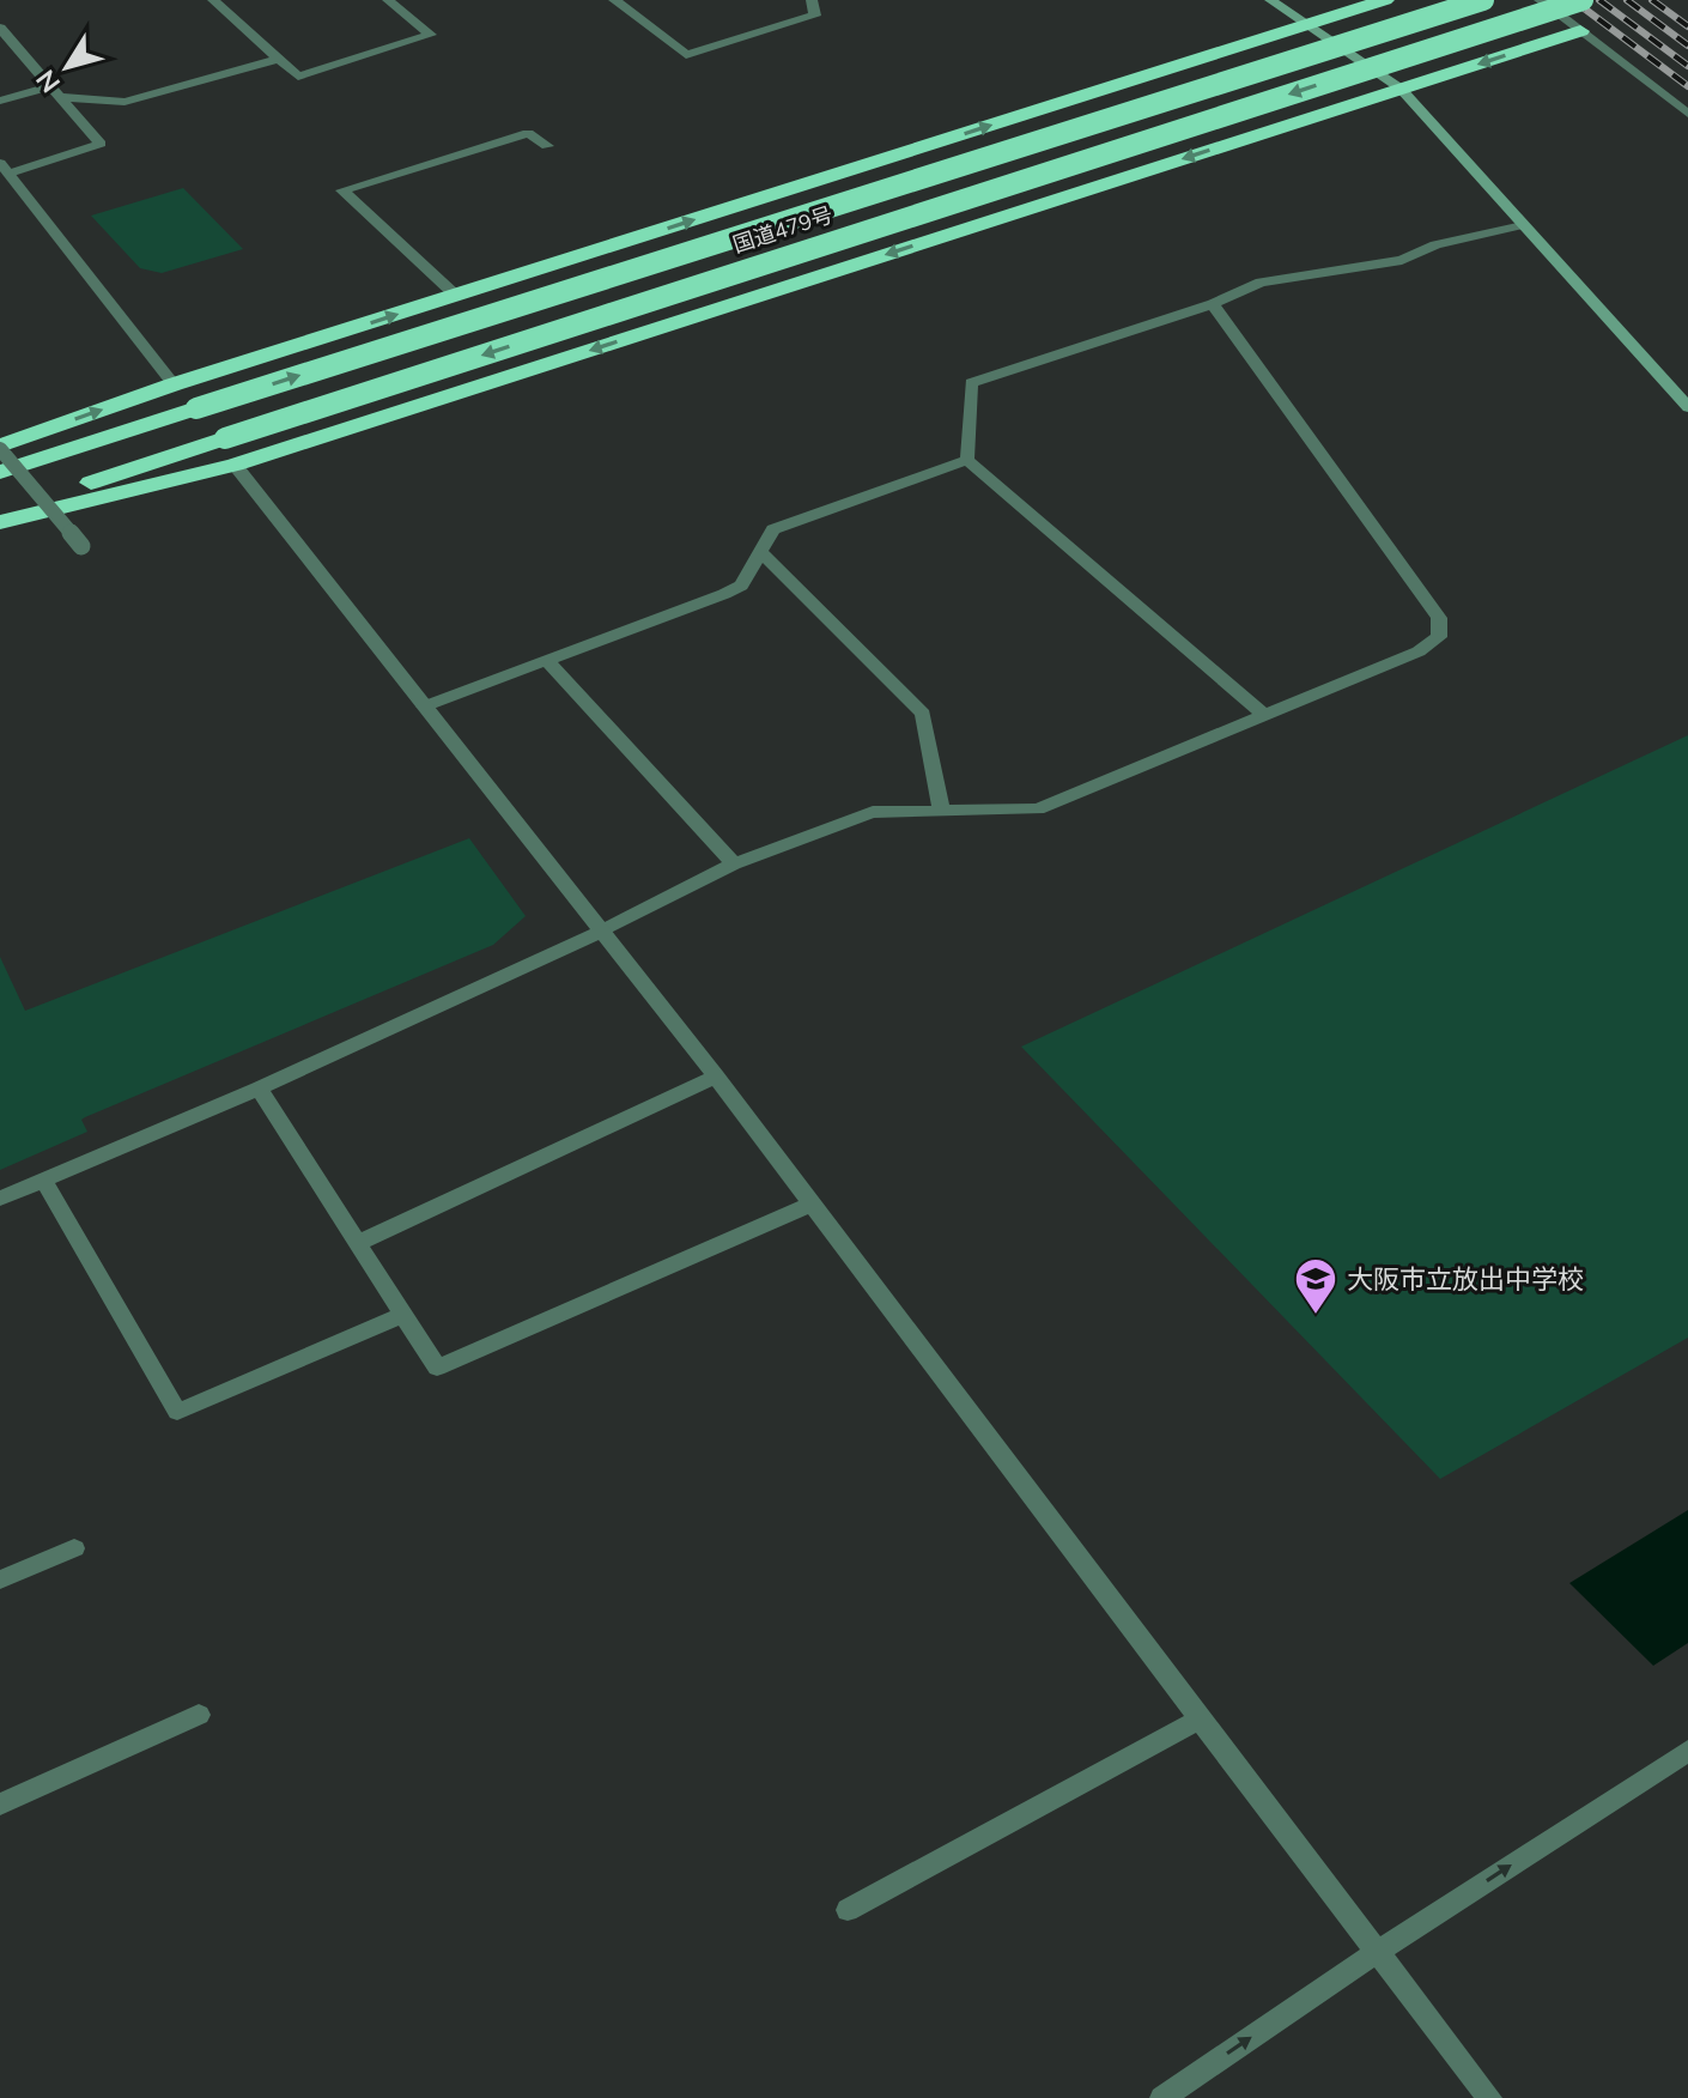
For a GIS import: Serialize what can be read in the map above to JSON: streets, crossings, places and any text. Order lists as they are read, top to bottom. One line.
{"streets":{"highway":["国道479号"]},"places":{"school or university":["大阪市立放出中学校"]},"north":"bottom left"}
